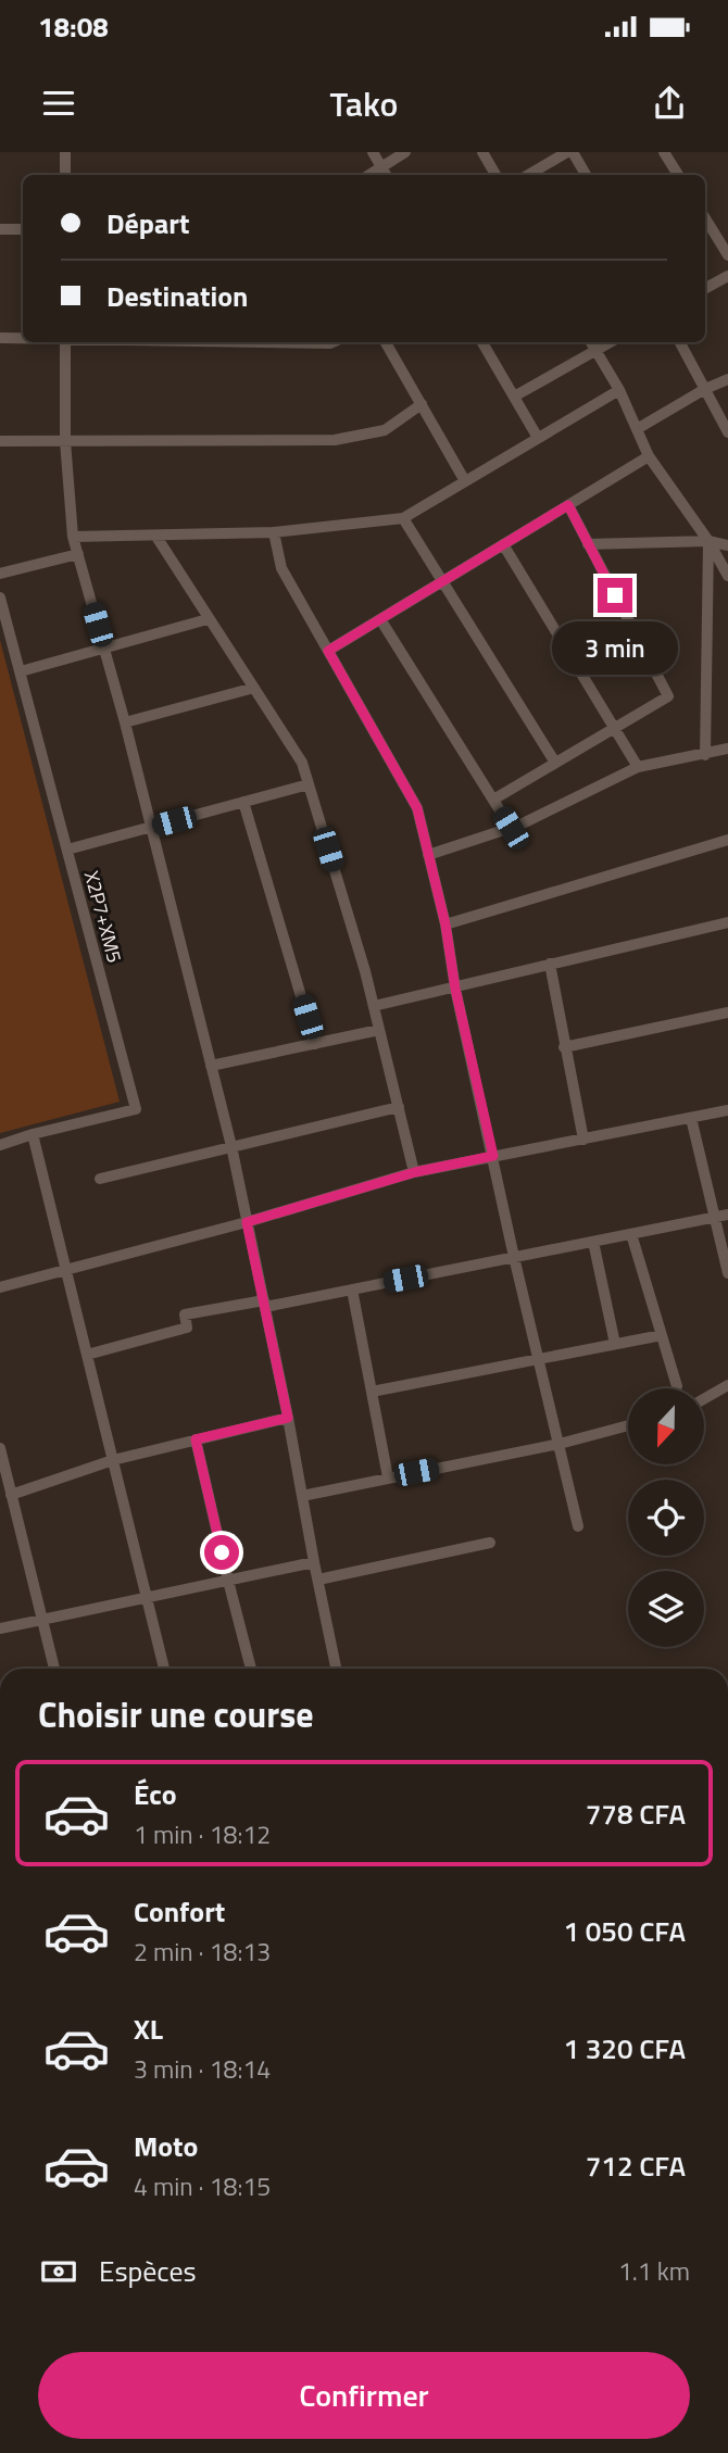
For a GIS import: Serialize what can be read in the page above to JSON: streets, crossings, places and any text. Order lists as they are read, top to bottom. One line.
{"streets":{"street":["X2P7+XM5"]},"north":"bottom","page":{"status":"18:08","header":"Tako","banner":["Départ","Destination"],"bubble":"3 min","heading":"Choisir une course","list":[{"name":"Éco","note":"1 min · 18:12","value":"778 CFA"},{"name":"Confort","note":"2 min · 18:13","value":"1 050 CFA"},{"name":"XL","note":"3 min · 18:14","value":"1 320 CFA"},{"name":"Moto","note":"4 min · 18:15","value":"712 CFA"}],"pay":["Espèces","1.1 km"],"buttons":"Confirmer"}}
